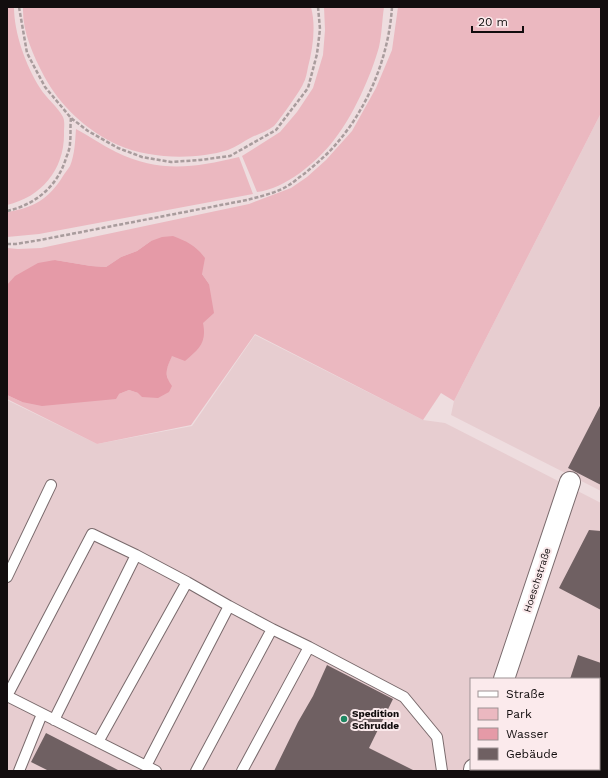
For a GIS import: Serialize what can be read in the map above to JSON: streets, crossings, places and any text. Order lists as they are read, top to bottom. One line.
{"streets":{"street":["Hoeschstraße"]},"places":["Spedition Schrudde"],"legend":["Straße","Park","Wasser","Gebäude"],"scale_bar":"20 m"}
